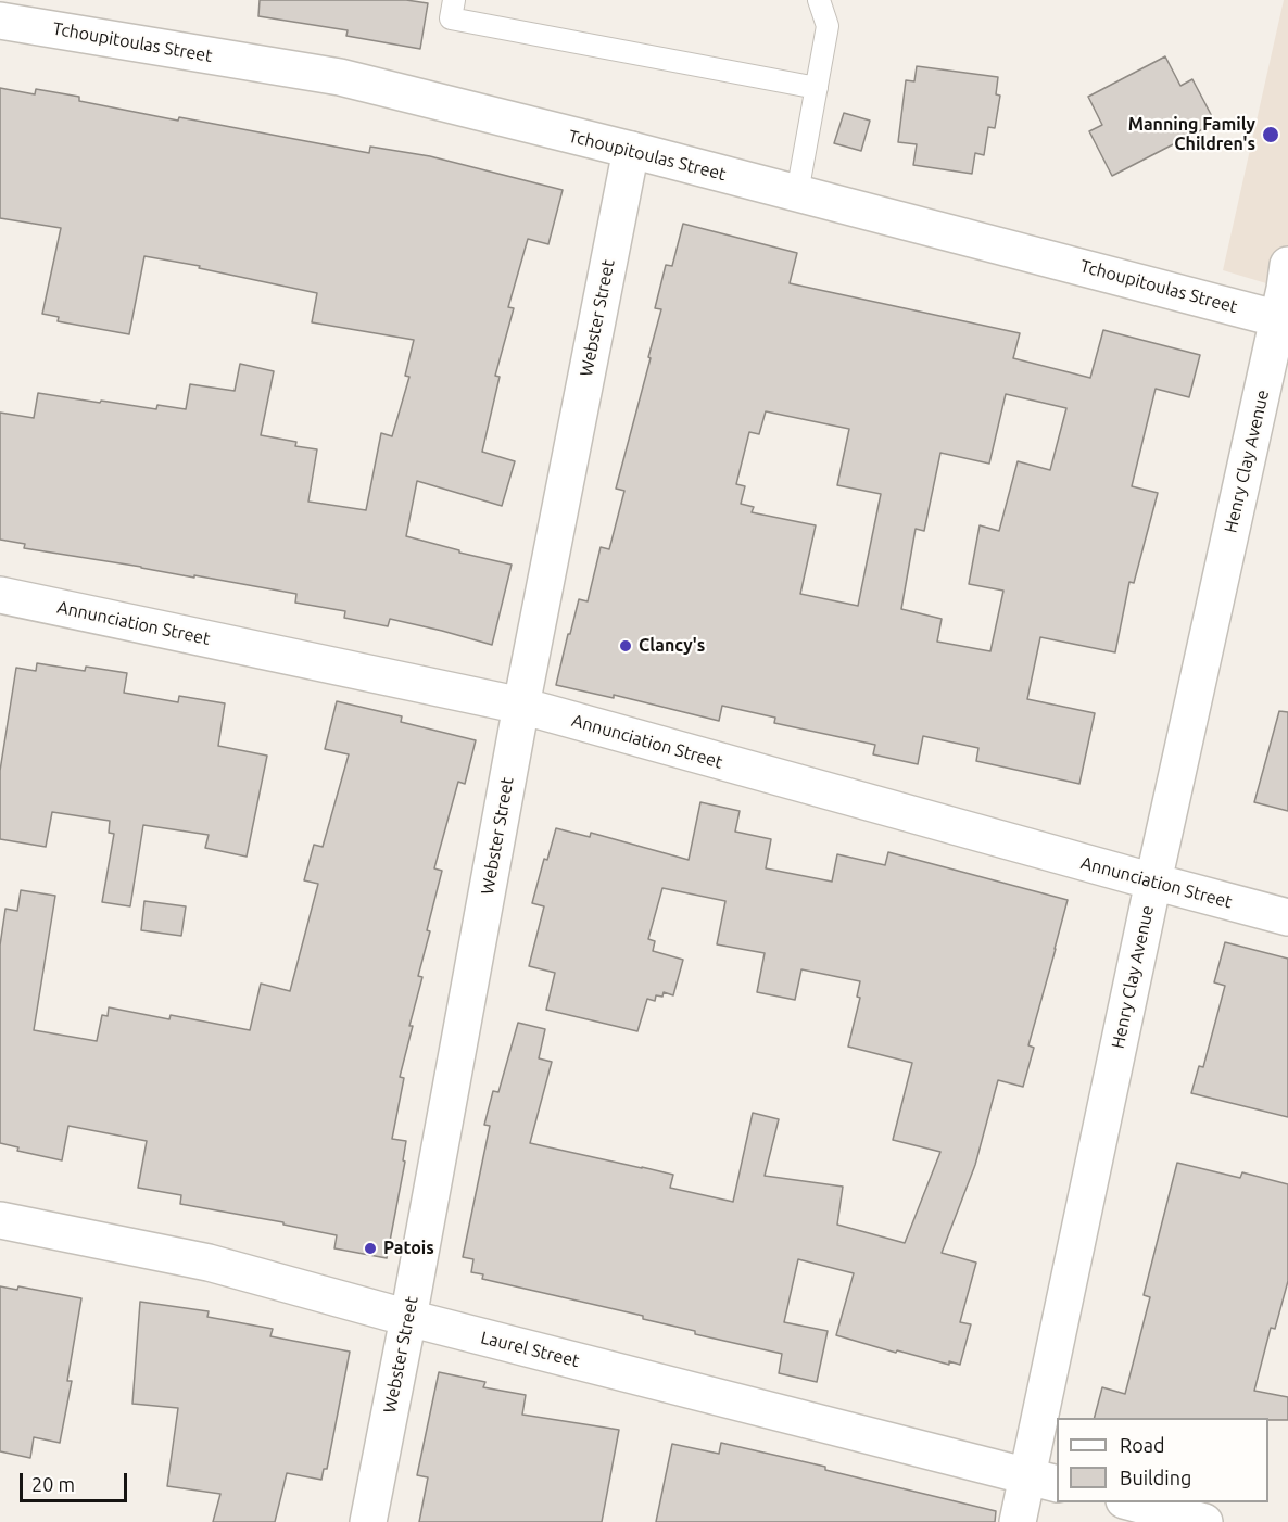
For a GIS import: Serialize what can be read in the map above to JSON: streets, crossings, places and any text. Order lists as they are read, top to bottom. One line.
{"streets":{"street":["Tchoupitoulas Street","Webster Street","Henry Clay Avenue","Annunciation Street","Laurel Street"]},"crossings":[["Tchoupitoulas Street","Webster Street"],["Tchoupitoulas Street","Henry Clay Avenue"],["Webster Street","Annunciation Street"],["Webster Street","Laurel Street"],["Henry Clay Avenue","Annunciation Street"],["Henry Clay Avenue","Laurel Street"]],"places":["Manning Family Children's","Clancy's","Patois"],"legend":["Road","Building"],"scale_bar":"20 m"}
